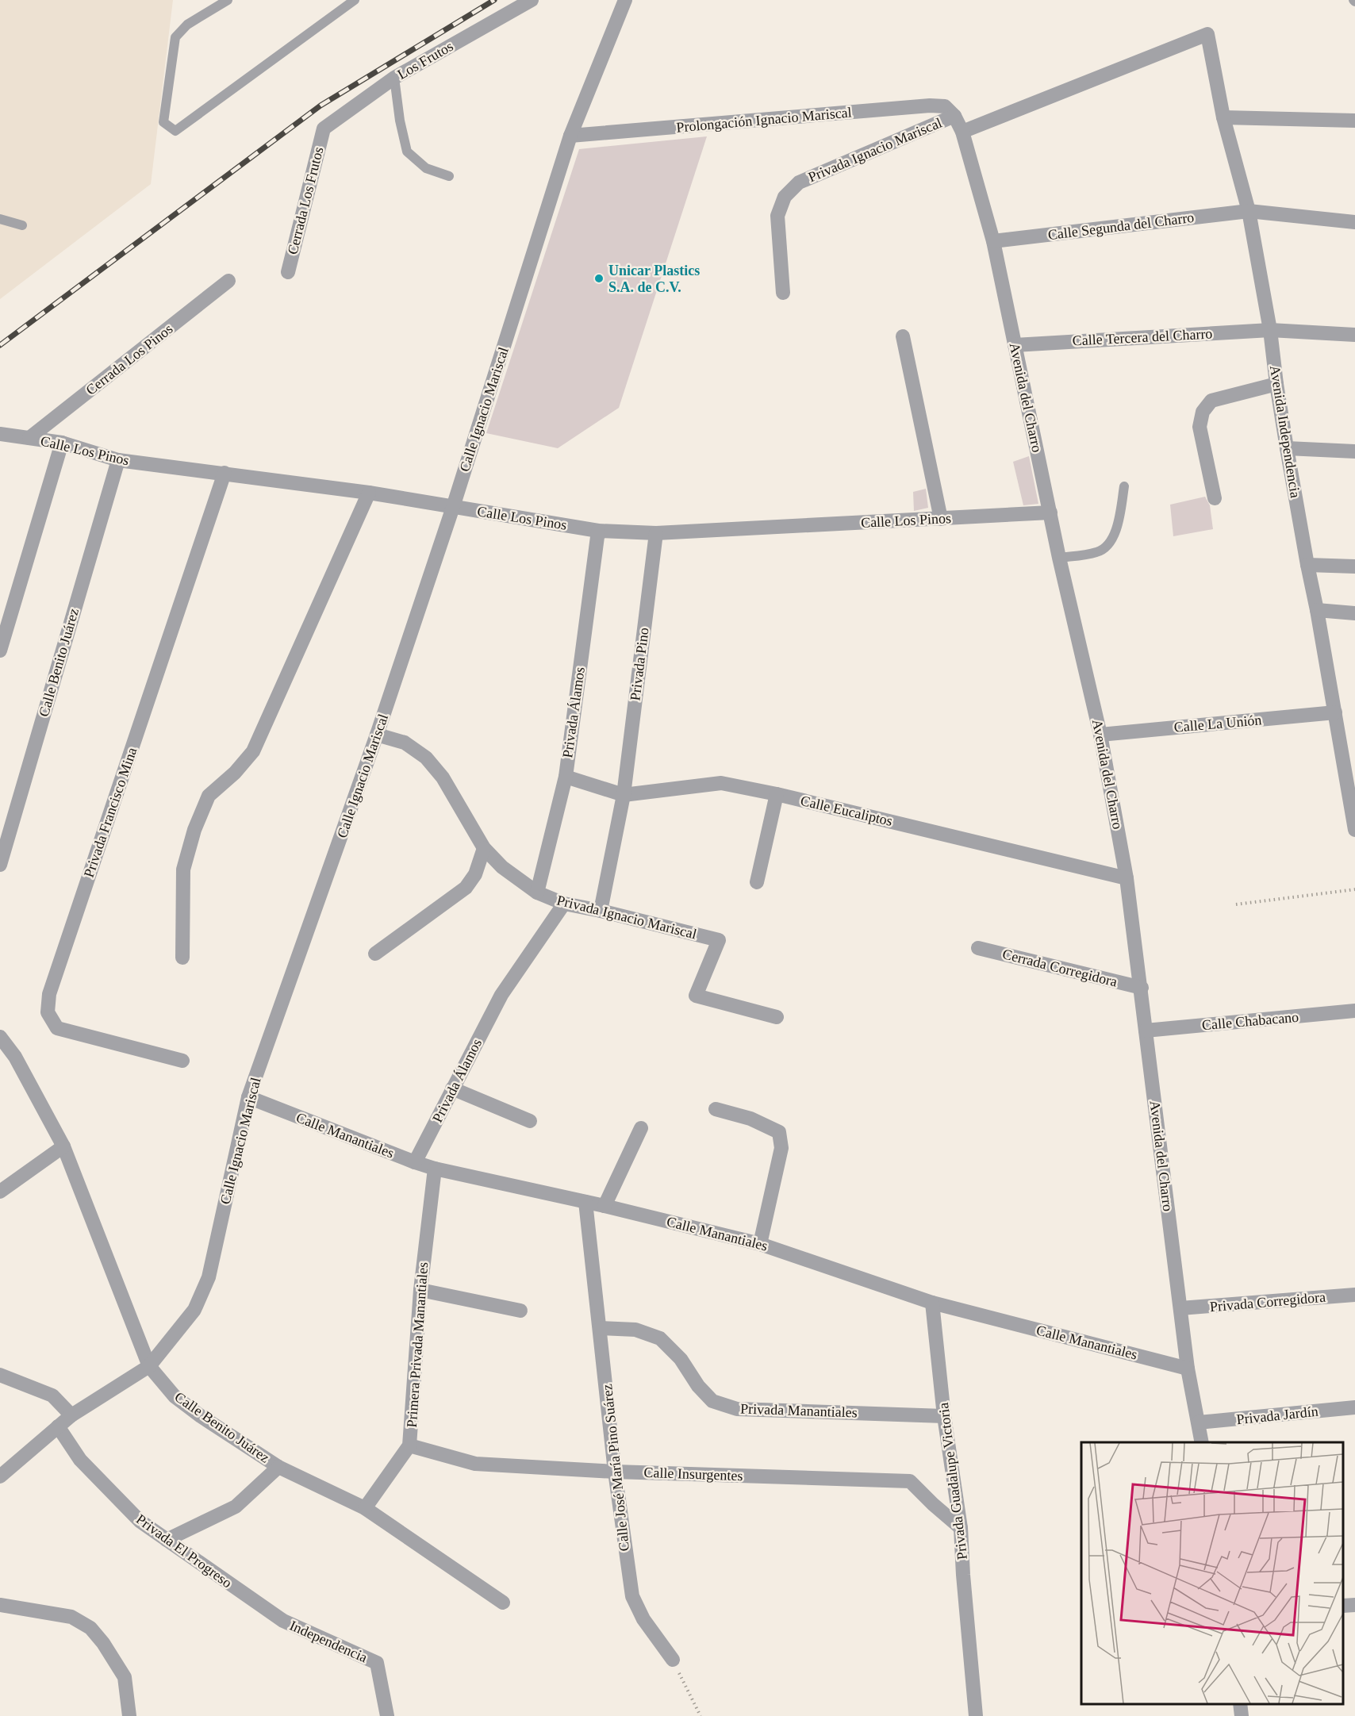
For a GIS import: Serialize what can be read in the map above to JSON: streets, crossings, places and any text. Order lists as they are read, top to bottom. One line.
{"streets":{"street":["Los Frutos","Prolongación Ignacio Mariscal","Privada Ignacio Mariscal","Cerrada Los Frutos","Calle Segunda del Charro","Calle Tercera del Charro","Cerrada Los Pinos","Avenida del Charro","Calle Ignacio Mariscal","Avenida Independencia","Calle Los Pinos","Calle Benito Juárez","Privada Pino","Privada Álamos","Calle La Unión","Calle Eucaliptos","Privada Francisco Mina","Cerrada Corregidora","Calle Chabacano","Calle Manantiales","Privada Corregidora","Primera Privada Manantiales","Privada Manantiales","Privada Jardín","Calle José María Pino Suárez","Calle Insurgentes","Privada Guadalupe Victoria","Privada El Progreso","Independencia"]},"crossings":[["Los Frutos","Cerrada Los Frutos"],["Prolongación Ignacio Mariscal","Privada Ignacio Mariscal"],["Prolongación Ignacio Mariscal","Avenida del Charro"],["Prolongación Ignacio Mariscal","Calle Ignacio Mariscal"],["Privada Ignacio Mariscal","Avenida del Charro"],["Privada Ignacio Mariscal","Calle Ignacio Mariscal"],["Privada Ignacio Mariscal","Privada Pino"],["Privada Ignacio Mariscal","Privada Álamos"],["Calle Segunda del Charro","Avenida del Charro"],["Calle Segunda del Charro","Avenida Independencia"],["Calle Tercera del Charro","Avenida del Charro"],["Calle Tercera del Charro","Avenida Independencia"],["Cerrada Los Pinos","Calle Los Pinos"],["Avenida del Charro","Avenida Independencia"],["Avenida del Charro","Calle Los Pinos"],["Avenida del Charro","Calle La Unión"],["Avenida del Charro","Calle Eucaliptos"],["Avenida del Charro","Cerrada Corregidora"],["Avenida del Charro","Calle Chabacano"],["Avenida del Charro","Calle Manantiales"],["Avenida del Charro","Privada Corregidora"],["Avenida del Charro","Privada Jardín"],["Calle Ignacio Mariscal","Calle Los Pinos"],["Calle Ignacio Mariscal","Calle Benito Juárez"],["Calle Ignacio Mariscal","Calle Manantiales"],["Calle Ignacio Mariscal","Privada El Progreso"],["Avenida Independencia","Calle La Unión"],["Calle Los Pinos","Calle Benito Juárez"],["Calle Los Pinos","Privada Pino"],["Calle Los Pinos","Privada Álamos"],["Calle Los Pinos","Privada Francisco Mina"],["Calle Benito Juárez","Primera Privada Manantiales"],["Privada Pino","Calle Eucaliptos"],["Privada Álamos","Calle Eucaliptos"],["Privada Álamos","Calle Manantiales"],["Calle Manantiales","Primera Privada Manantiales"],["Calle Manantiales","Calle José María Pino Suárez"],["Calle Manantiales","Privada Guadalupe Victoria"],["Primera Privada Manantiales","Calle Insurgentes"],["Privada Manantiales","Calle José María Pino Suárez"],["Privada Manantiales","Privada Guadalupe Victoria"],["Calle José María Pino Suárez","Calle Insurgentes"],["Calle Insurgentes","Privada Guadalupe Victoria"],["Privada El Progreso","Independencia"]],"places":["Unicar Plastics S.A. de C.V."]}
